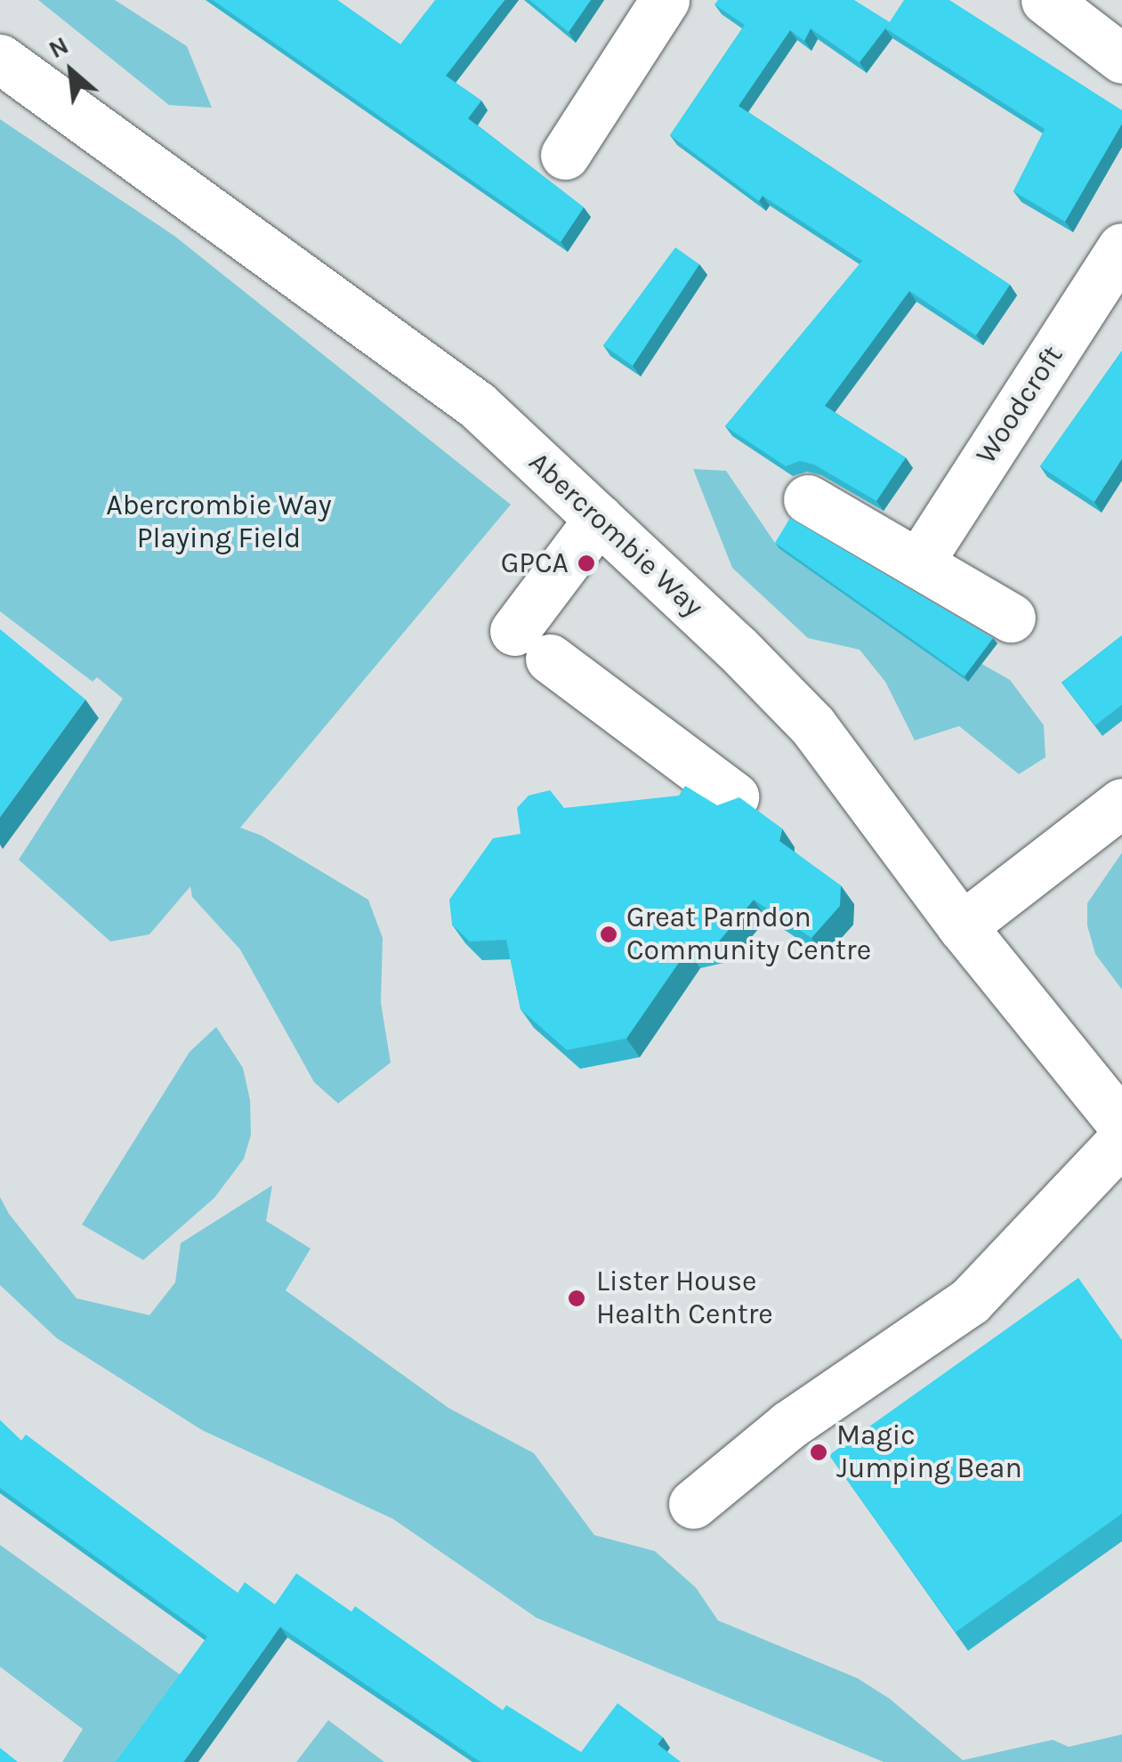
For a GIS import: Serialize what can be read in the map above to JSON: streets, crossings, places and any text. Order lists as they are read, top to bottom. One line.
{"streets":{"street":["Woodcroft","Abercrombie Way"]},"parks":["Abercrombie Way Playing Field"],"places":["GPCA","Great Parndon Community Centre","Lister House Health Centre","Magic Jumping Bean"],"north":"top left"}
